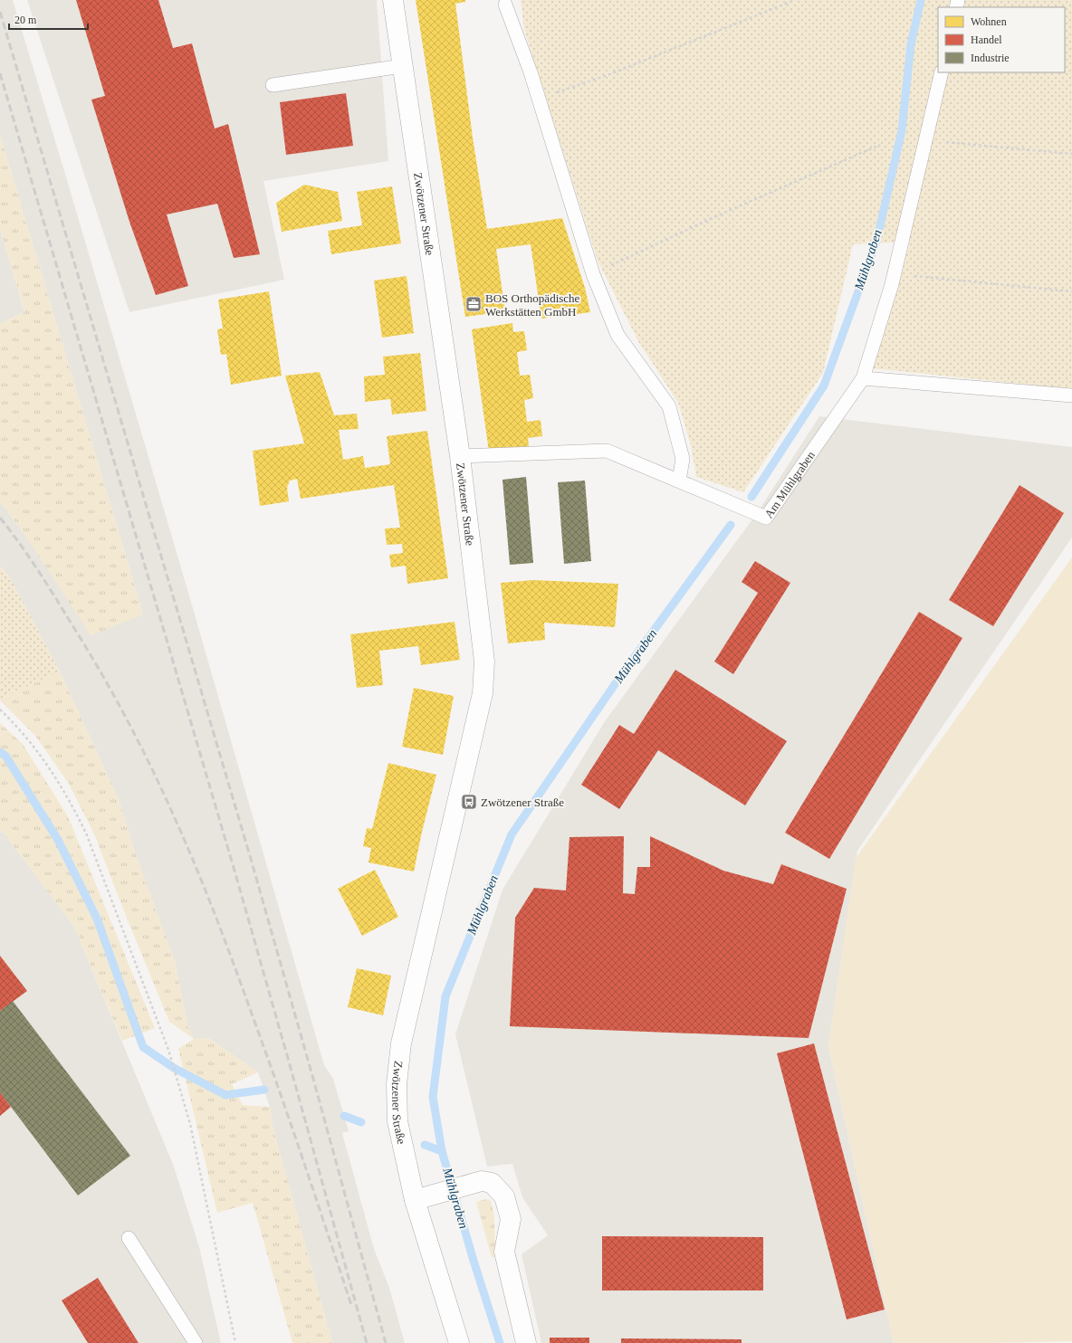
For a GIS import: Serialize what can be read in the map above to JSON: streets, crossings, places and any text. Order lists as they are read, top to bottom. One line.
{"streets":{"street":["Zwötzener Straße"],"lane":["Am Mühlgraben"]},"crossings":[["Zwötzener Straße","Am Mühlgraben"]],"water":["Mühlgraben"],"places":{"office":["BOS Orthopädische Werkstätten GmbH"],"bus stop":["Zwötzener Straße"]},"legend":["Wohnen","Handel","Industrie"],"scale_bar":"20 m"}
